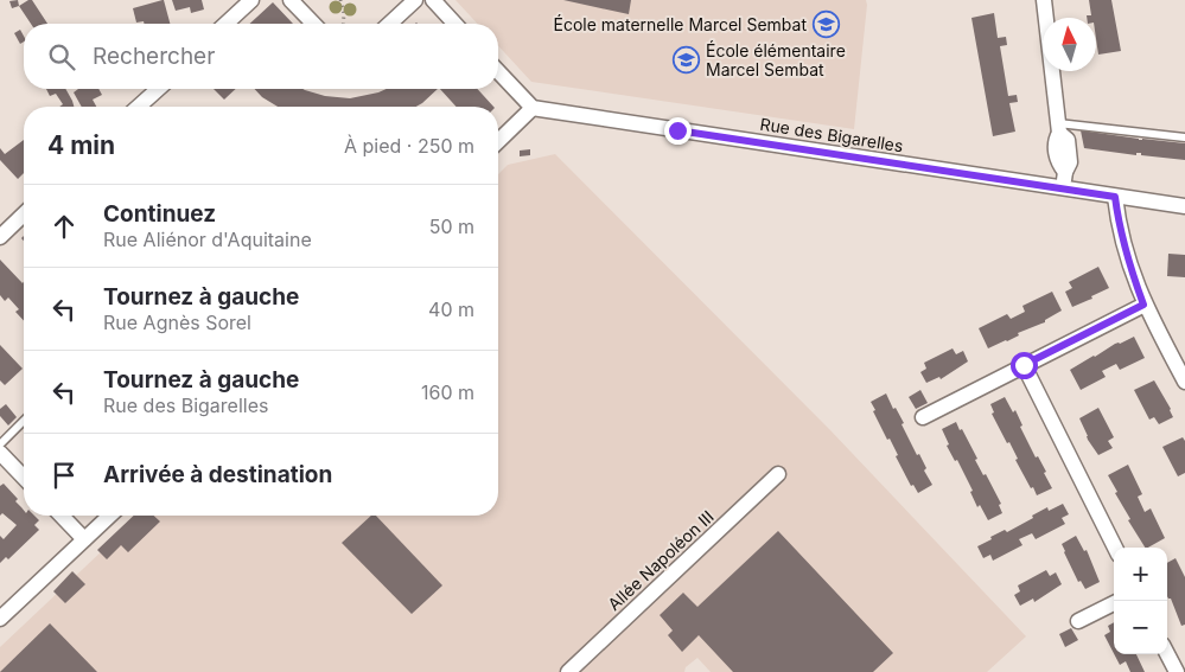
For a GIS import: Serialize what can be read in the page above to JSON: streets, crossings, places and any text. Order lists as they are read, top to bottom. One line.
{"streets":{"street":["Rue des Bigarelles","Allée Napoléon III"]},"places":{"school or university":["École maternelle Marcel Sembat","École élémentaire Marcel Sembat"]},"north":"top","page":{"search":"Rechercher","heading":["4 min","À pied · 250 m"],"list":[["Continuez","Rue Aliénor d'Aquitaine","50 m"],["Tournez à gauche","Rue Agnès Sorel","40 m"],["Tournez à gauche","Rue des Bigarelles","160 m"],"Arrivée à destination"],"map_buttons":["+","−"]}}
